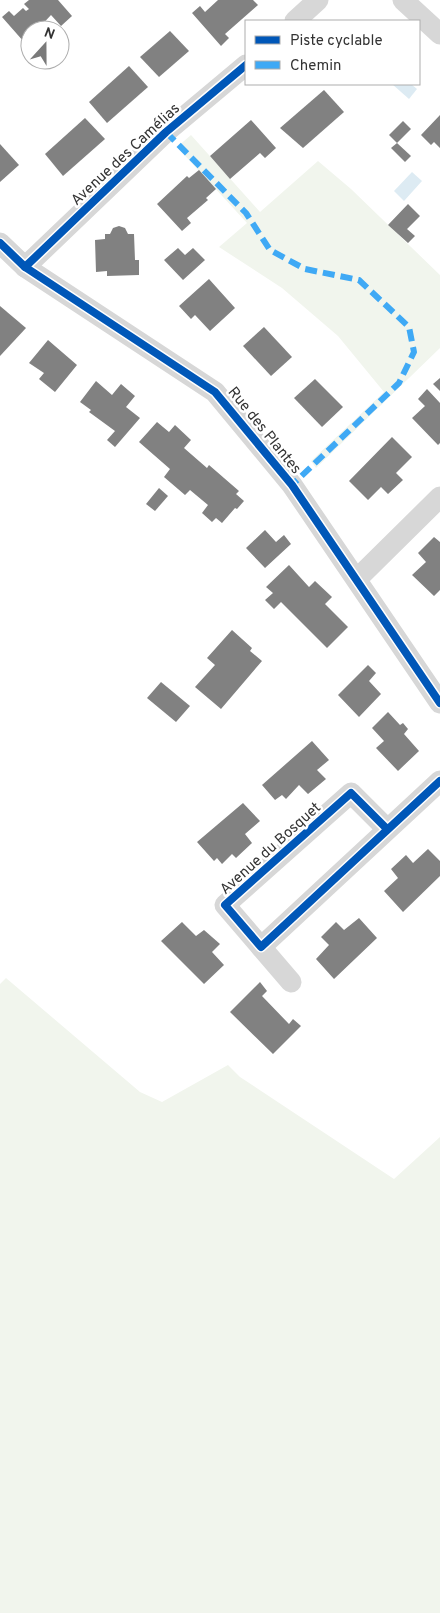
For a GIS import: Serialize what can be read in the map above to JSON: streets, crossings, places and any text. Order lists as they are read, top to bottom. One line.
{"streets":{"street":["Avenue des Camélias","Rue des Plantes","Avenue du Bosquet"]},"crossings":[["Avenue des Camélias","Rue des Plantes"]],"legend":["Piste cyclable","Chemin"],"north":"top"}
